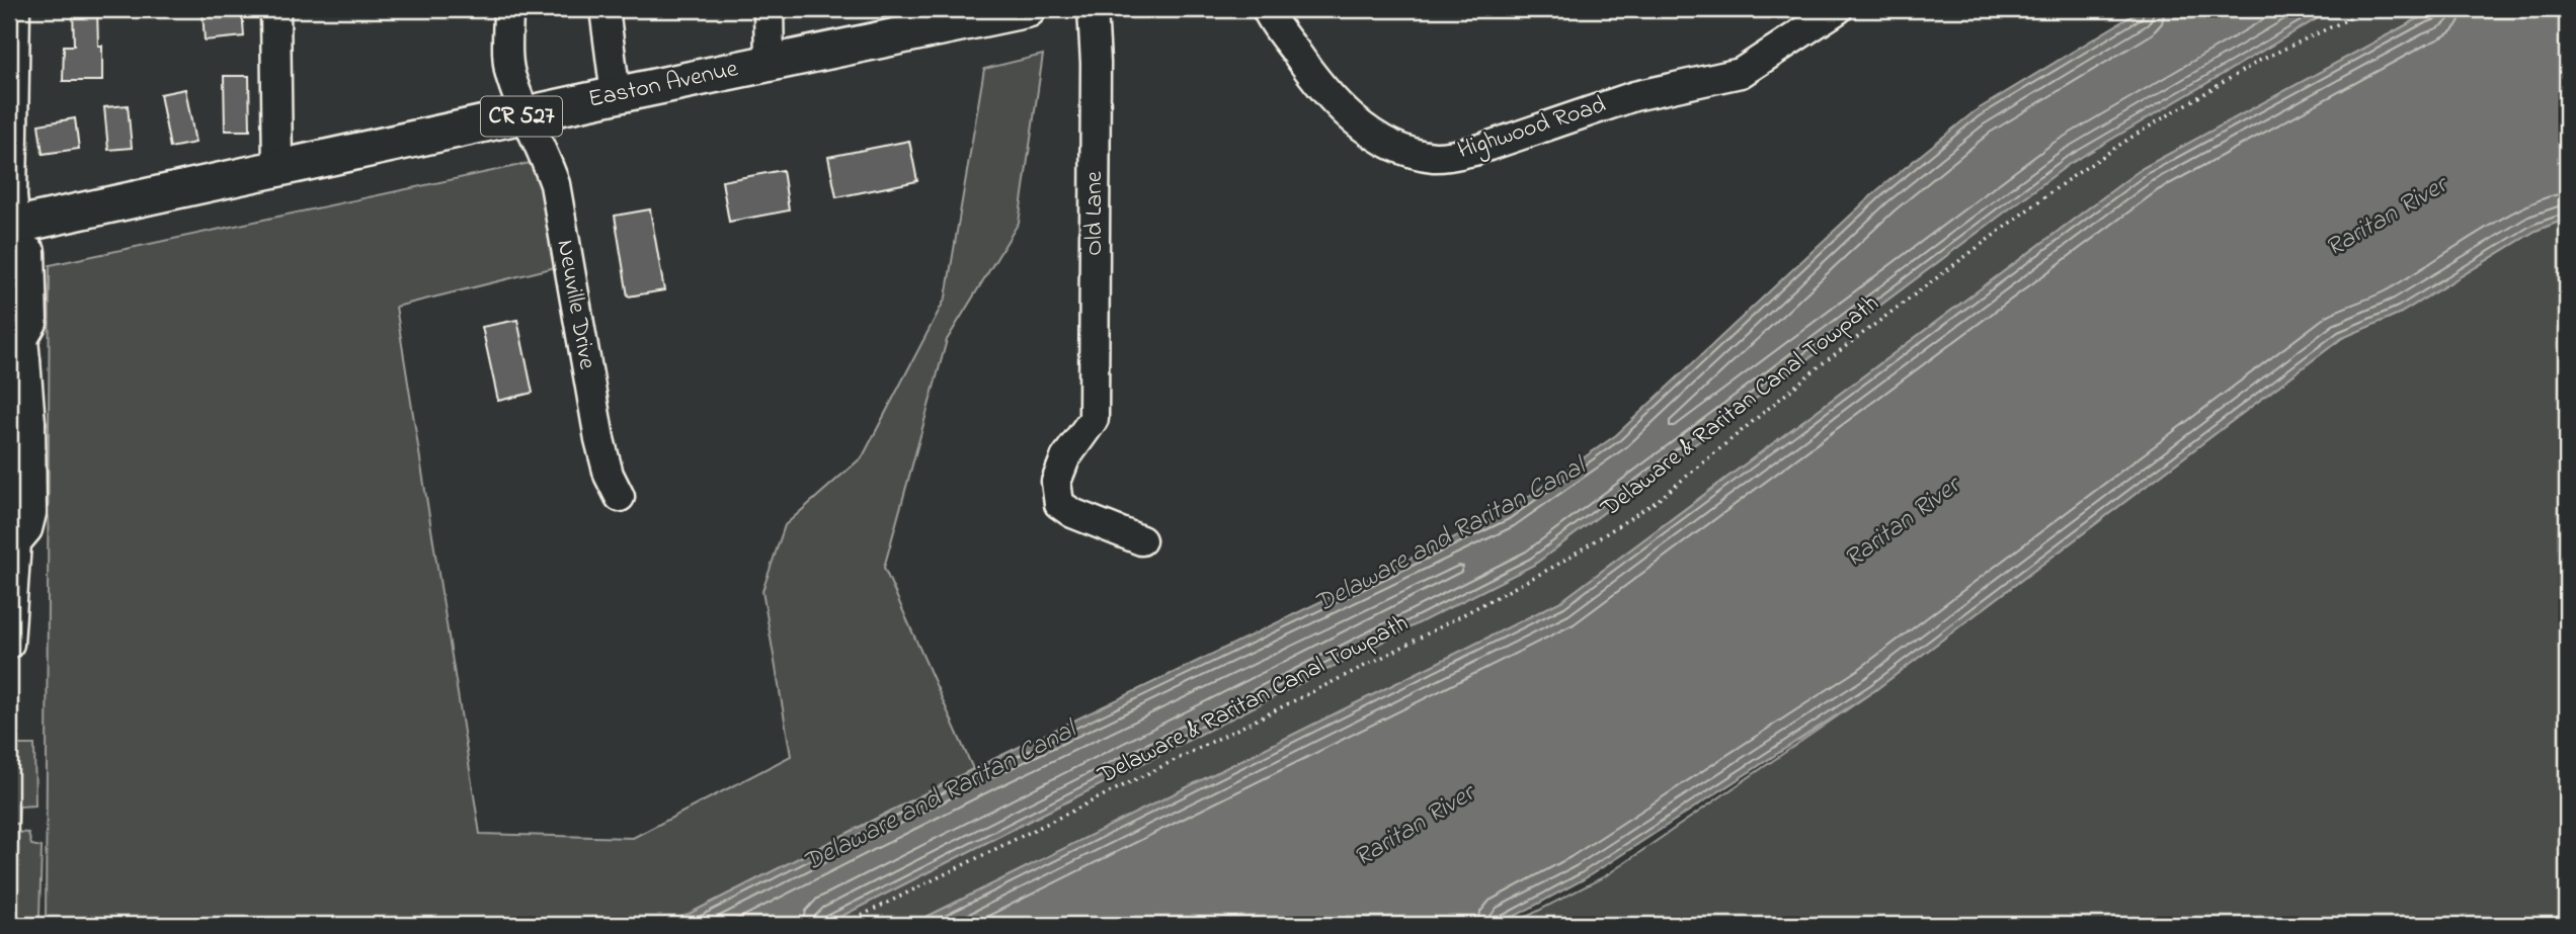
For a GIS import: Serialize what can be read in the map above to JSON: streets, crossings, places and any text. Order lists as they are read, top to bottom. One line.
{"streets":{"main road":["Easton Avenue","CR 527"],"street":["Highwood Road","Old Lane","Neuville Drive"],"path":["Delaware & Raritan Canal Towpath"]},"crossings":[["Easton Avenue","Neuville Drive"]],"water":["Raritan River","Delaware and Raritan Canal"]}
